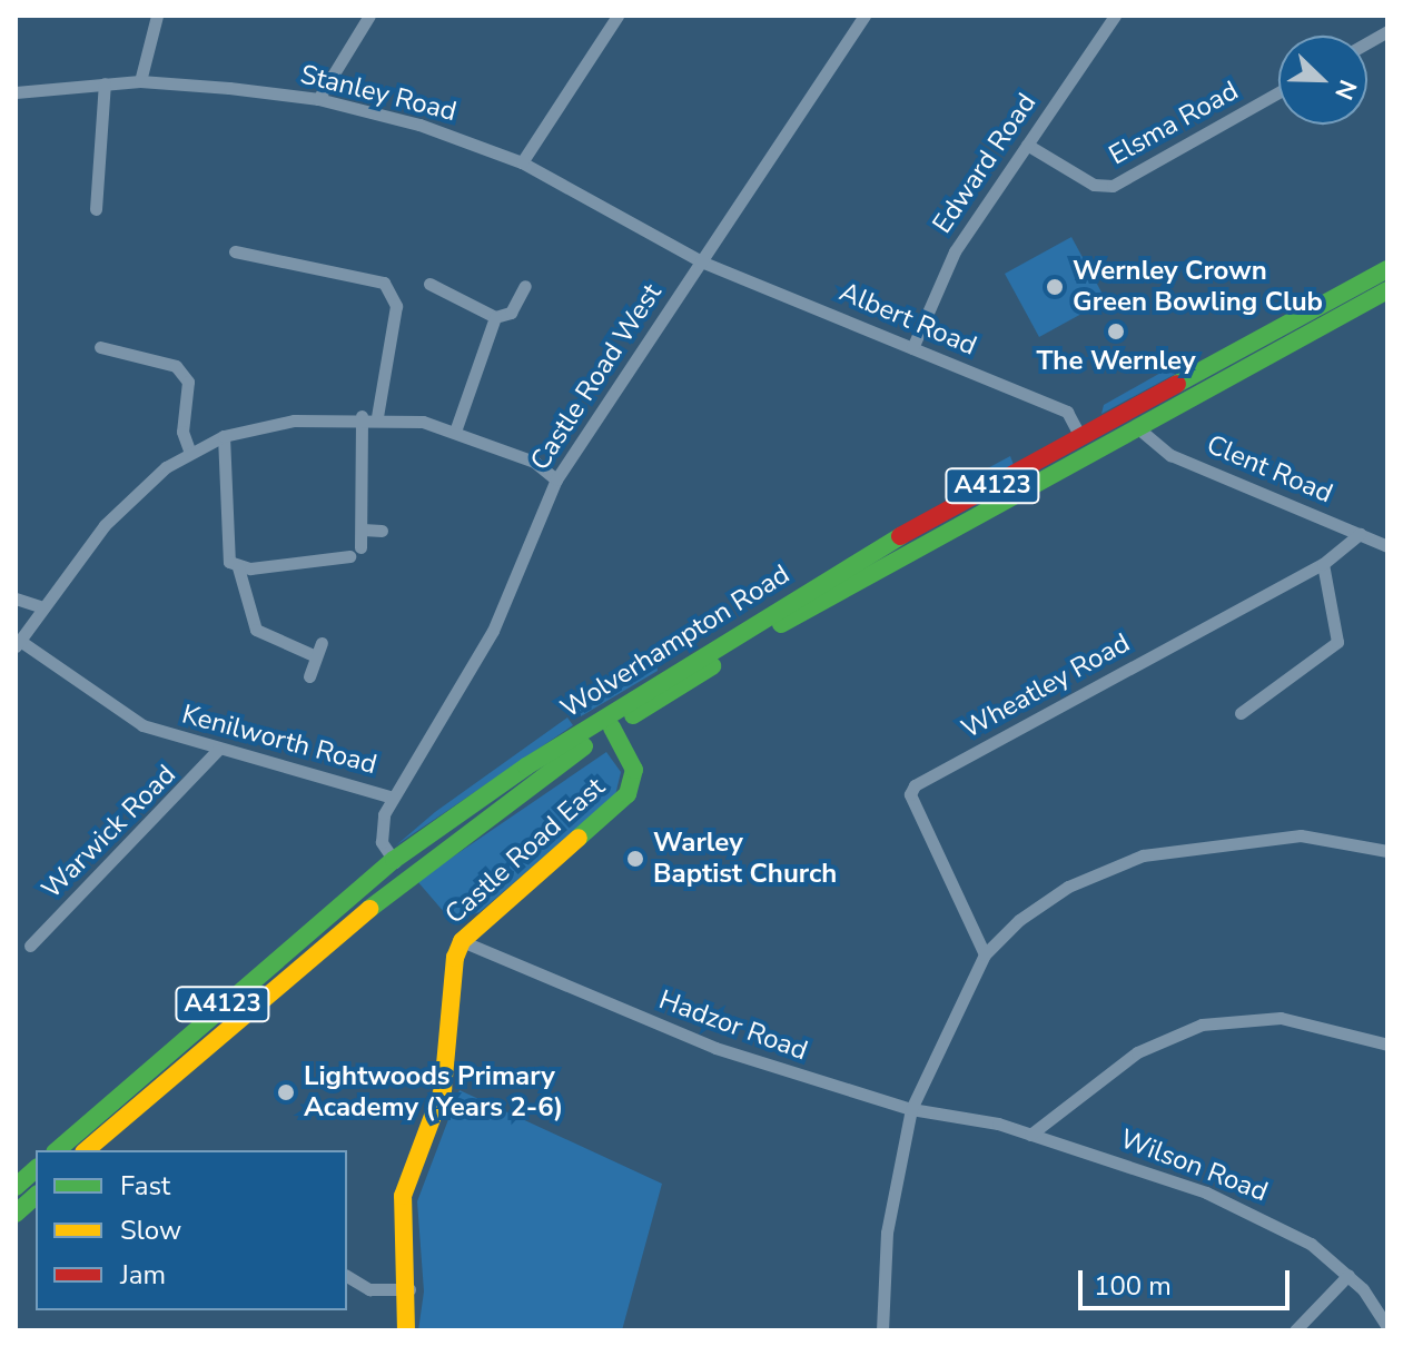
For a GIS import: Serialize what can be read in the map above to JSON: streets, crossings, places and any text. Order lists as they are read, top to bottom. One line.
{"streets":{"main road":["A4123","Wolverhampton Road","Castle Road East"],"street":["Stanley Road","Elsma Road","Edward Road","Albert Road","Castle Road West","Clent Road","Wheatley Road","Kenilworth Road","Warwick Road","Hadzor Road","Wilson Road"]},"crossings":[["Stanley Road","Albert Road"],["Stanley Road","Castle Road West"],["Elsma Road","Edward Road"],["Edward Road","Albert Road"],["Albert Road","Castle Road West"],["Albert Road","Wolverhampton Road"],["Castle Road West","Wolverhampton Road"],["Castle Road West","Kenilworth Road"],["Clent Road","Wolverhampton Road"],["Clent Road","Wheatley Road"],["Wolverhampton Road","Castle Road East"],["Kenilworth Road","Warwick Road"],["Castle Road East","Hadzor Road"],["Hadzor Road","Wilson Road"]],"places":["Wernley Crown Green Bowling Club","The Wernley","Warley Baptist Church","Lightwoods Primary Academy (Years 2-6)"],"legend":["Fast","Slow","Jam"],"scale_bar":"100 m","north":"bottom right"}
